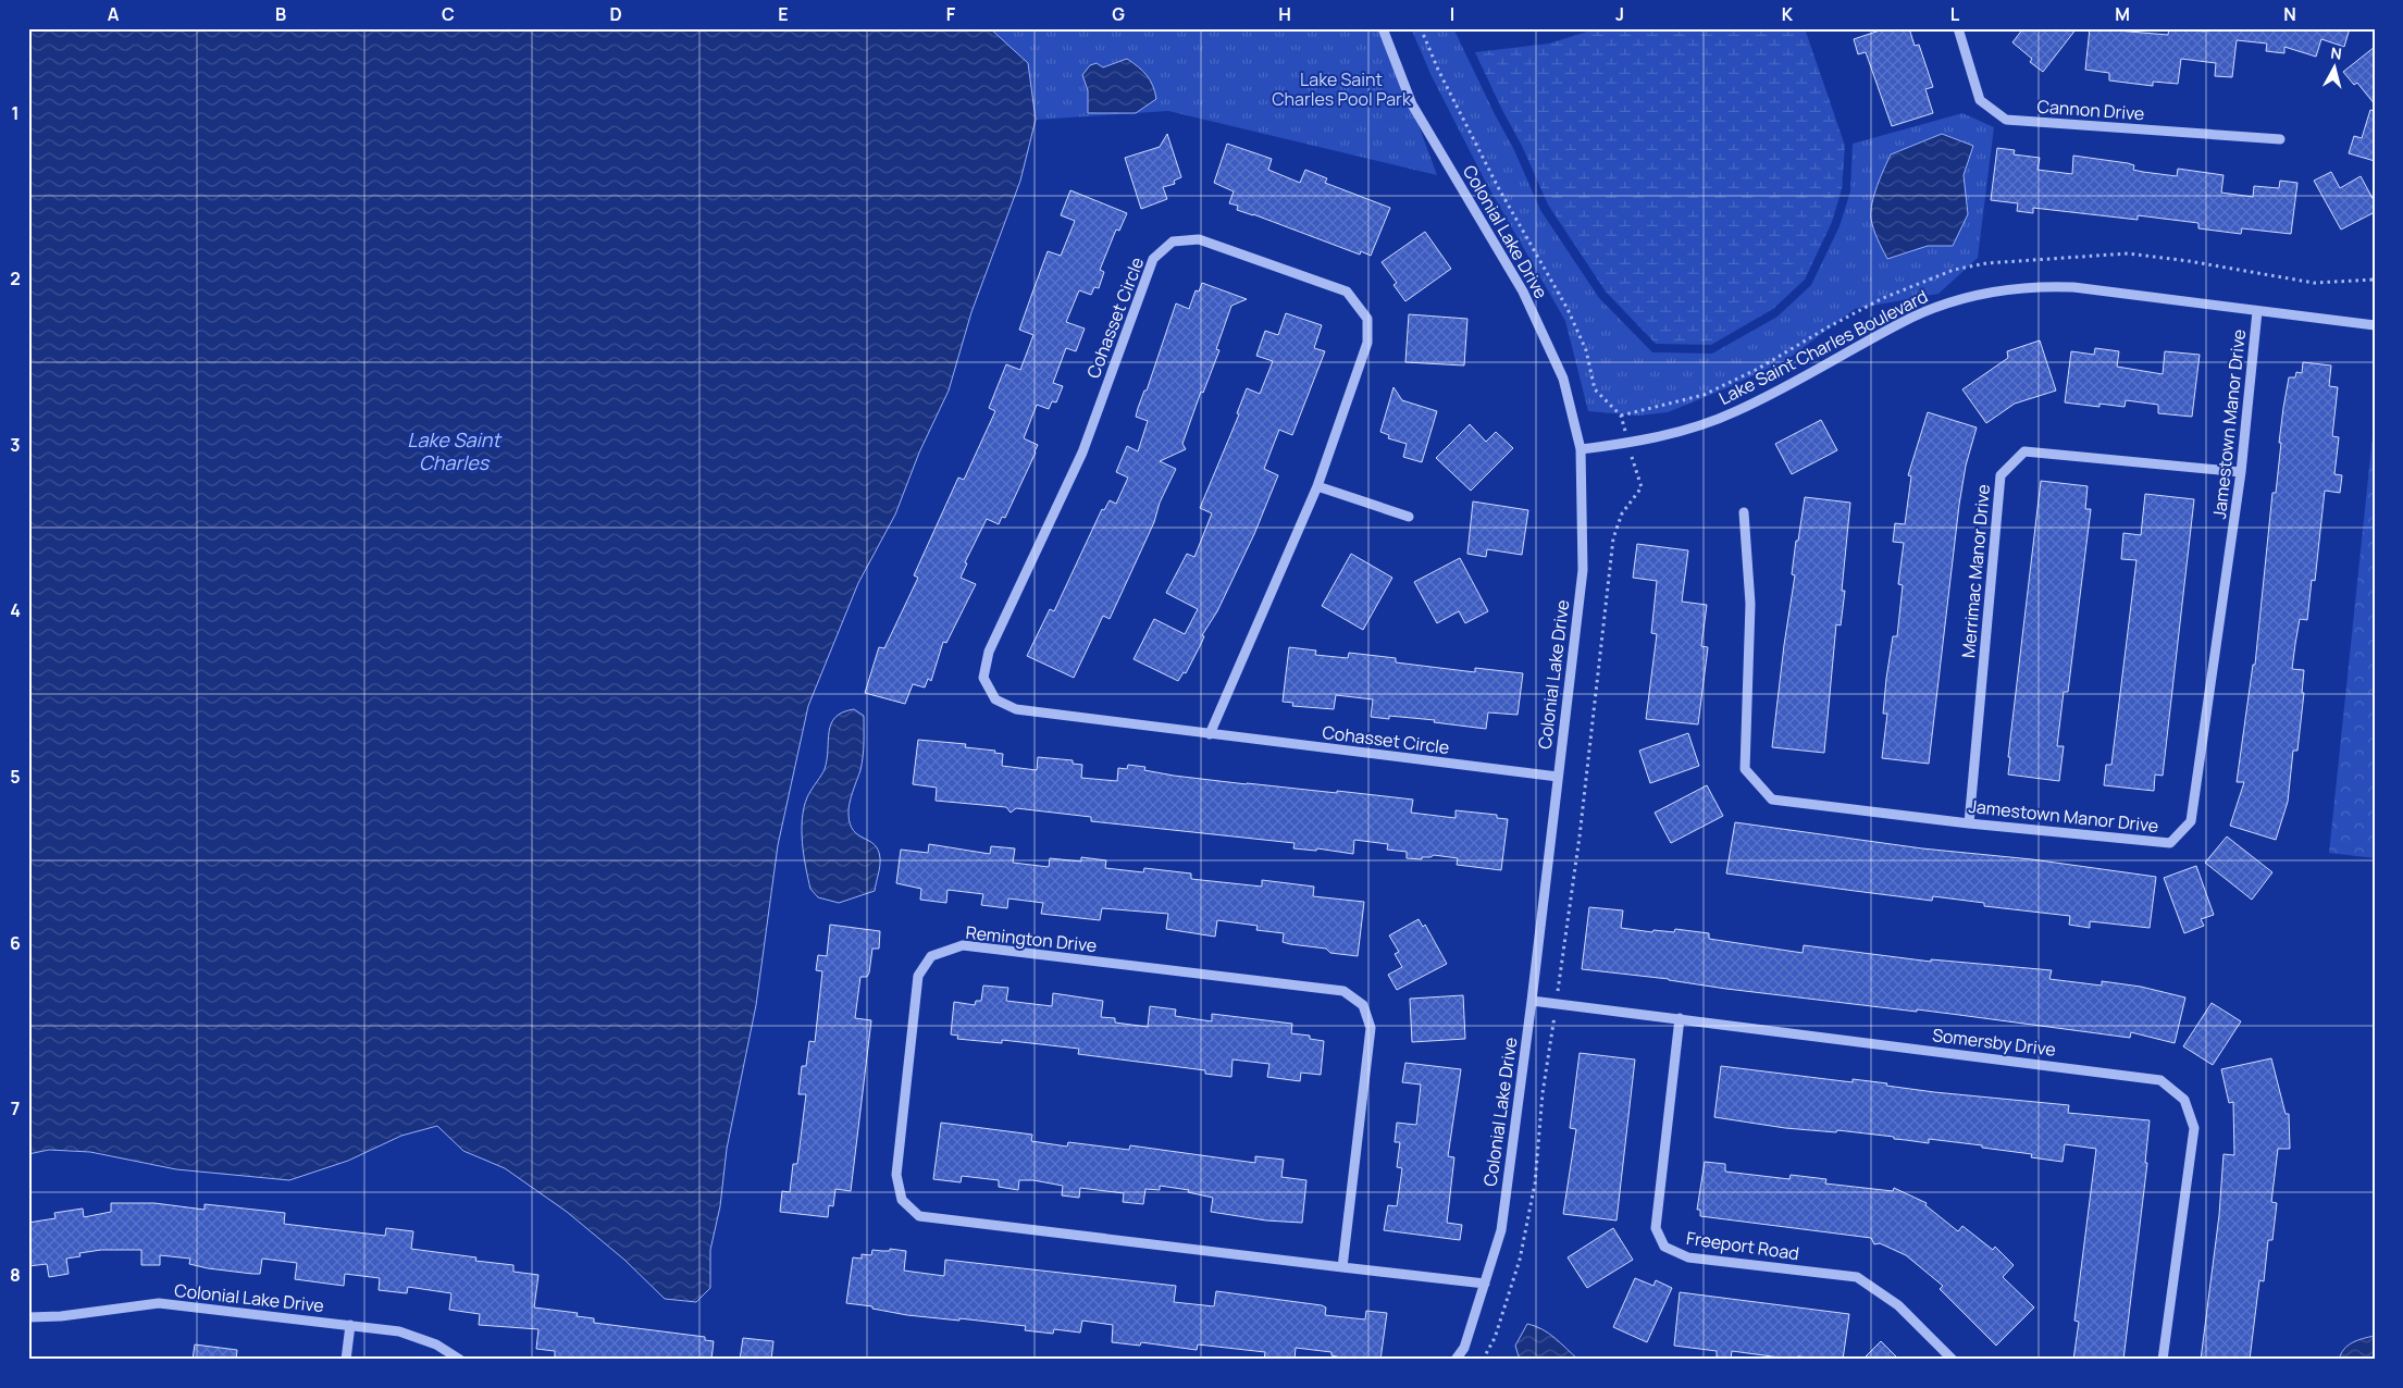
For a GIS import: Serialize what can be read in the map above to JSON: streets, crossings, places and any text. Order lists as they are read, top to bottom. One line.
{"streets":{"street":["Cannon Drive","Colonial Lake Drive","Cohasset Circle","Lake Saint Charles Boulevard","Jamestown Manor Drive","Merrimac Manor Drive","Remington Drive","Somersby Drive","Freeport Road"]},"crossings":[["Colonial Lake Drive","Cohasset Circle"],["Colonial Lake Drive","Lake Saint Charles Boulevard"],["Colonial Lake Drive","Remington Drive"],["Colonial Lake Drive","Somersby Drive"],["Lake Saint Charles Boulevard","Jamestown Manor Drive"],["Jamestown Manor Drive","Merrimac Manor Drive"],["Somersby Drive","Freeport Road"]],"water":["Lake Saint Charles"],"parks":["Lake Saint Charles Pool Park"],"north":"top","grid":{"columns":["A","B","C","D","E","F","G","H","I","J","K","L","M","N"],"rows":["1","2","3","4","5","6","7","8"]}}
